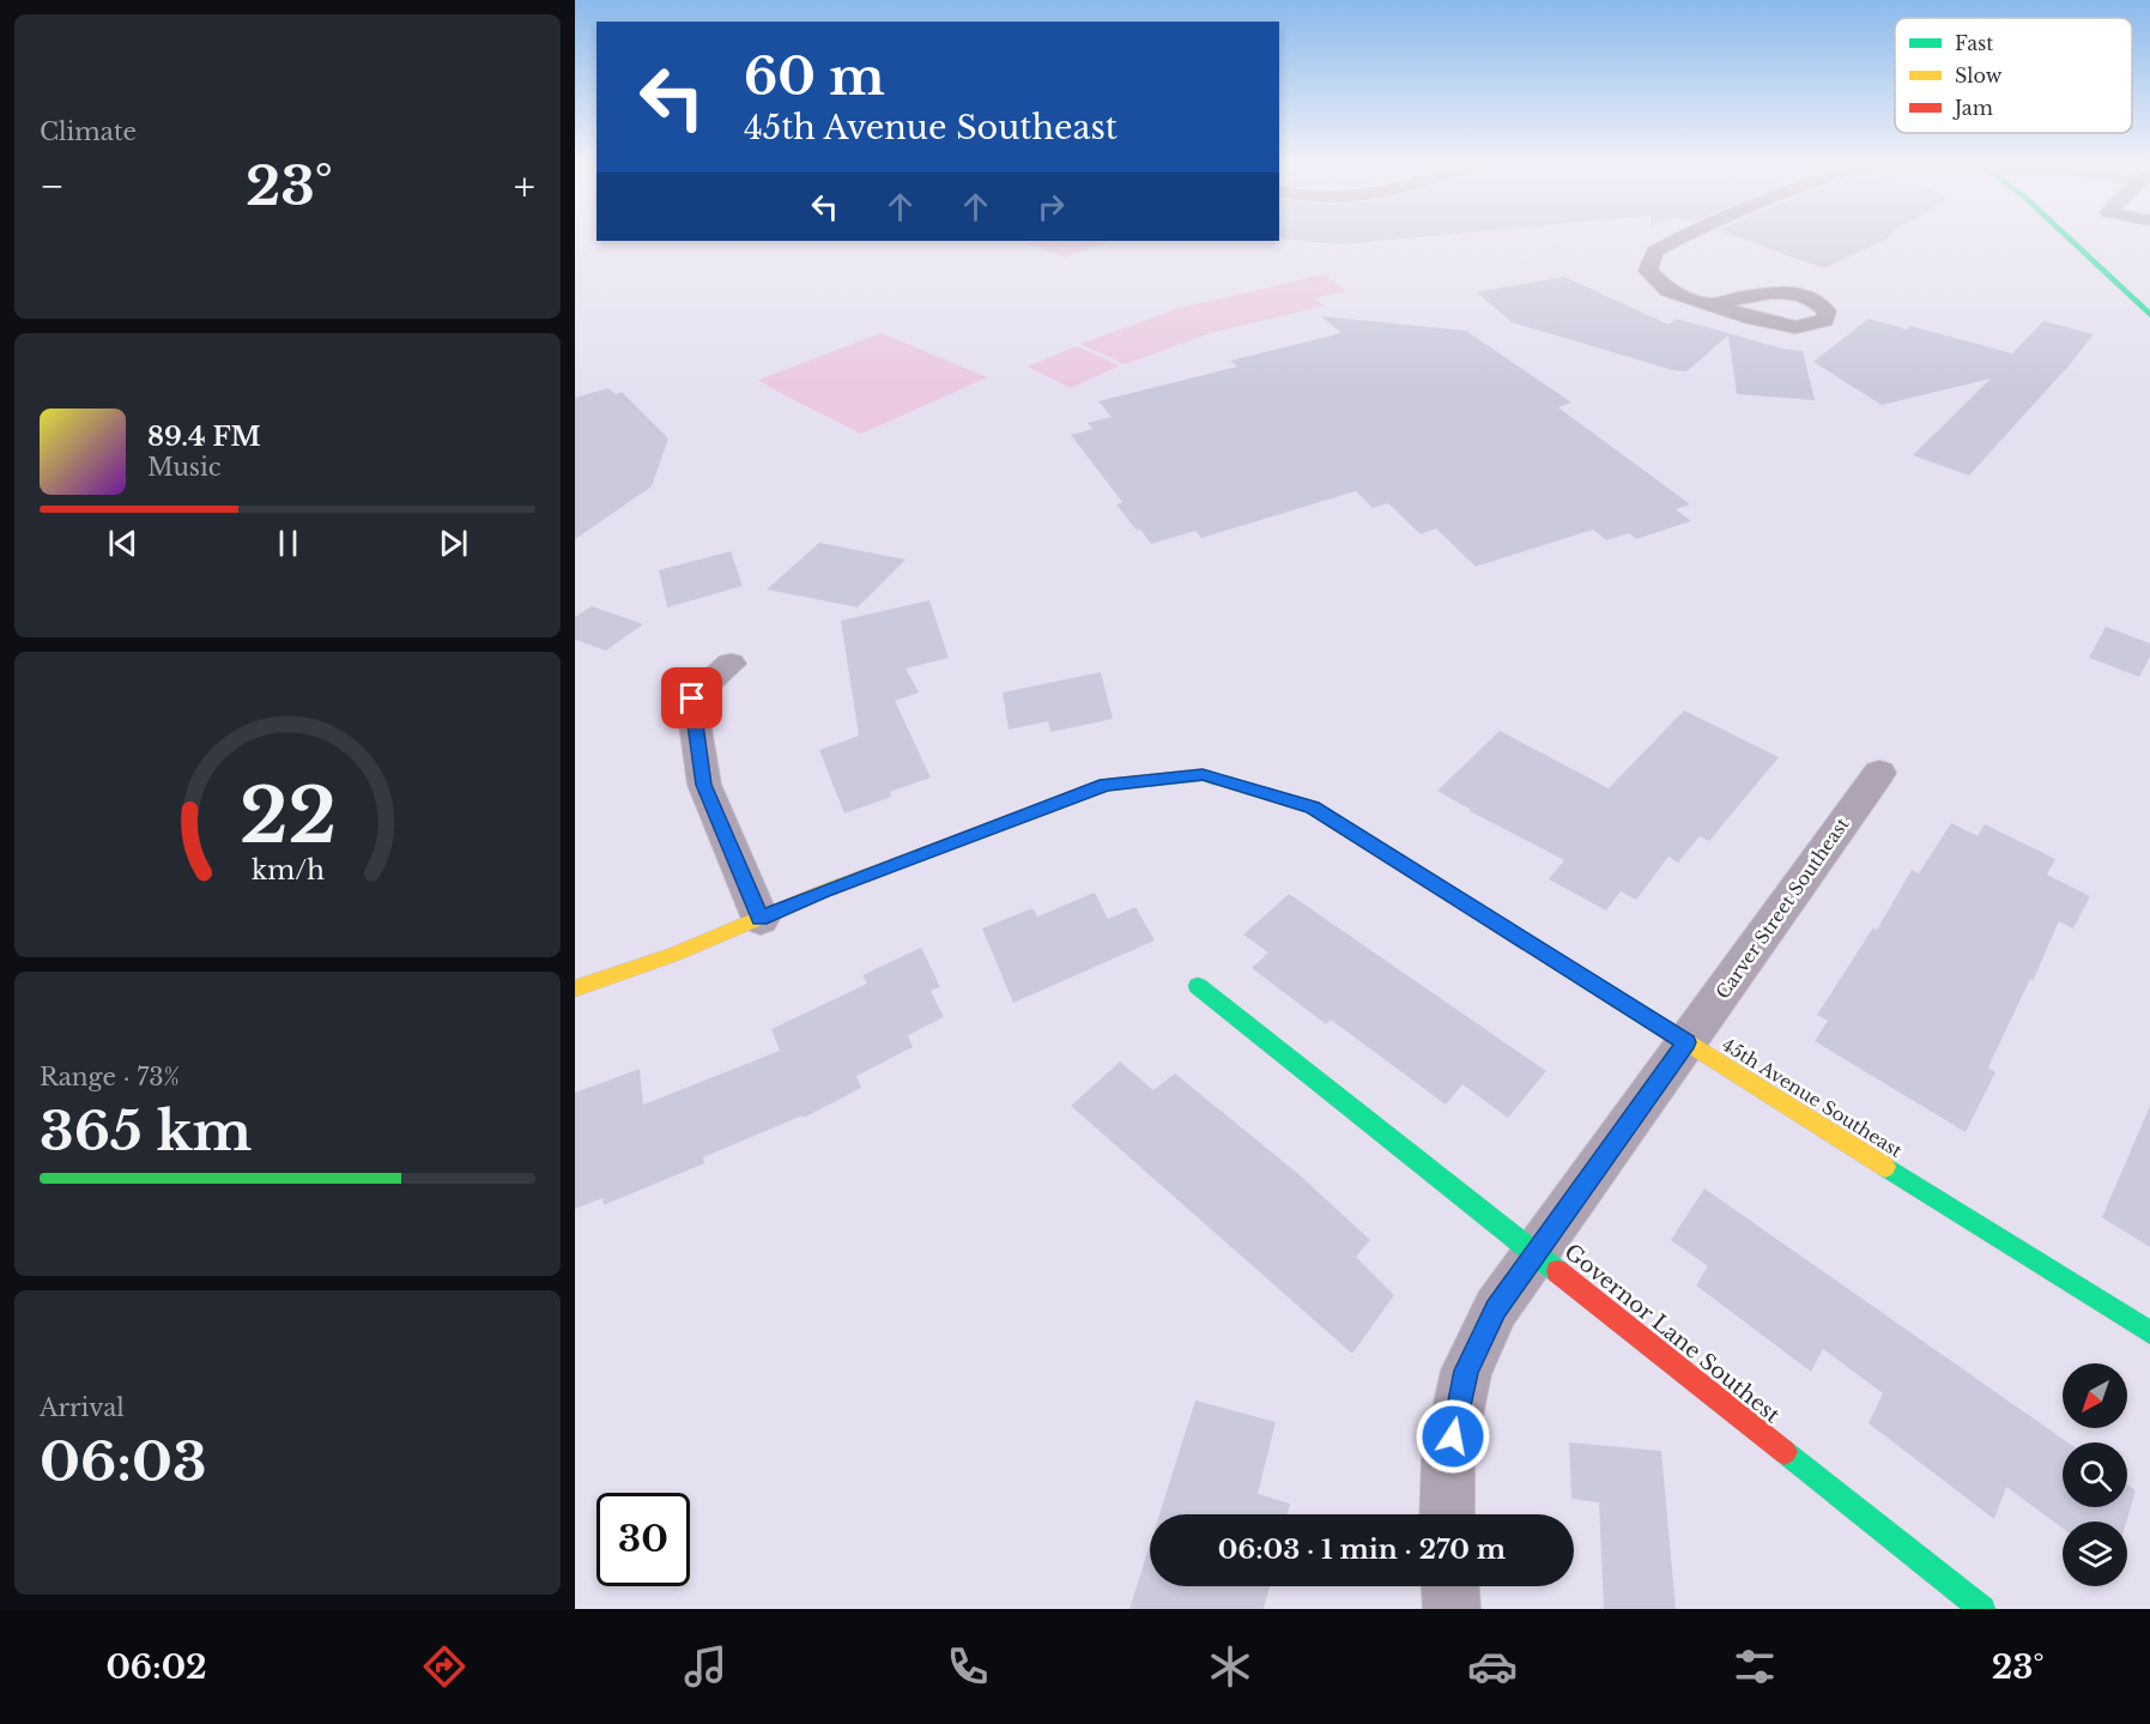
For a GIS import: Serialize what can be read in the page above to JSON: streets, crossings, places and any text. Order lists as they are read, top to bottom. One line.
{"streets":{"street":["Carver Street Southeast","45th Avenue Southeast","Governor Lane Southest"]},"crossings":[["Carver Street Southeast","45th Avenue Southeast"],["Carver Street Southeast","Governor Lane Southest"]],"legend":["Fast","Slow","Jam"],"north":"bottom left","page":{"tile":["Climate",["Range · 73%","365 km"],["Arrival","06:03"]],"turn":["60 m","45th Avenue Southeast"],"heat":["−","23°","+"],"song":["89.4 FM","Music"],"limit":"30","trip":"06:03 · 1 min · 270 m","tabs":["06:02","23°"],"gauge":["22","km/h"]}}
